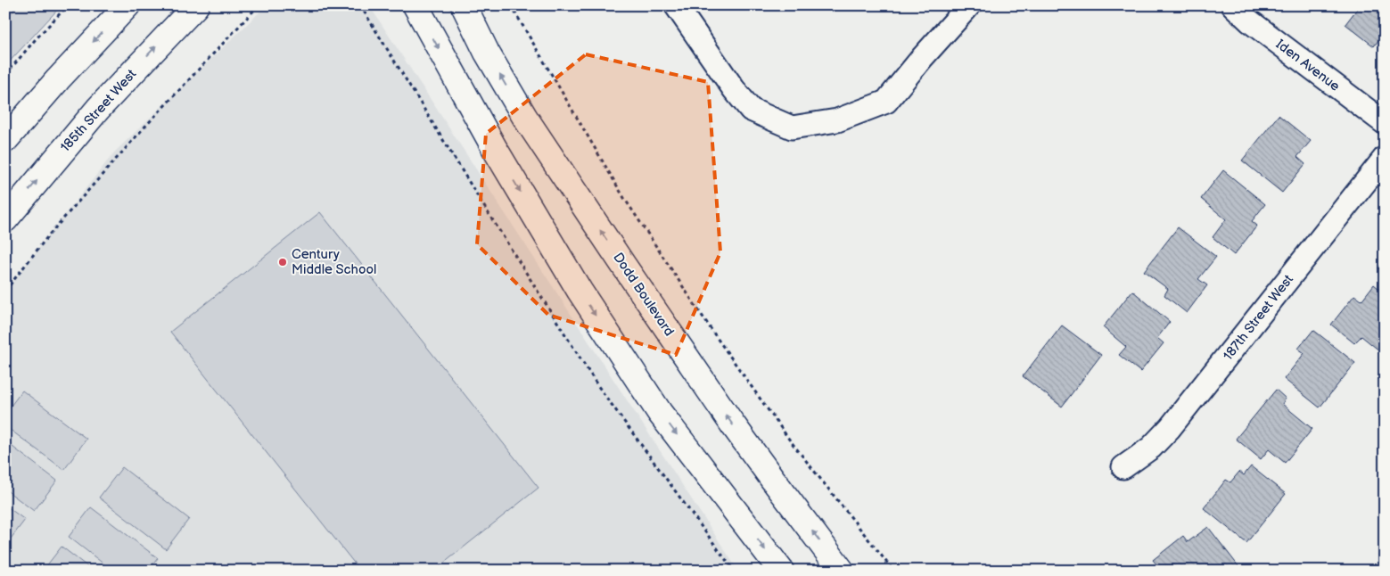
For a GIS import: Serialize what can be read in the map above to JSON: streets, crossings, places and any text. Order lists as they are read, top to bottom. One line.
{"streets":{"main road":["185th Street West","Dodd Boulevard"],"street":["Iden Avenue","187th Street West"]},"places":["Century Middle School"]}
